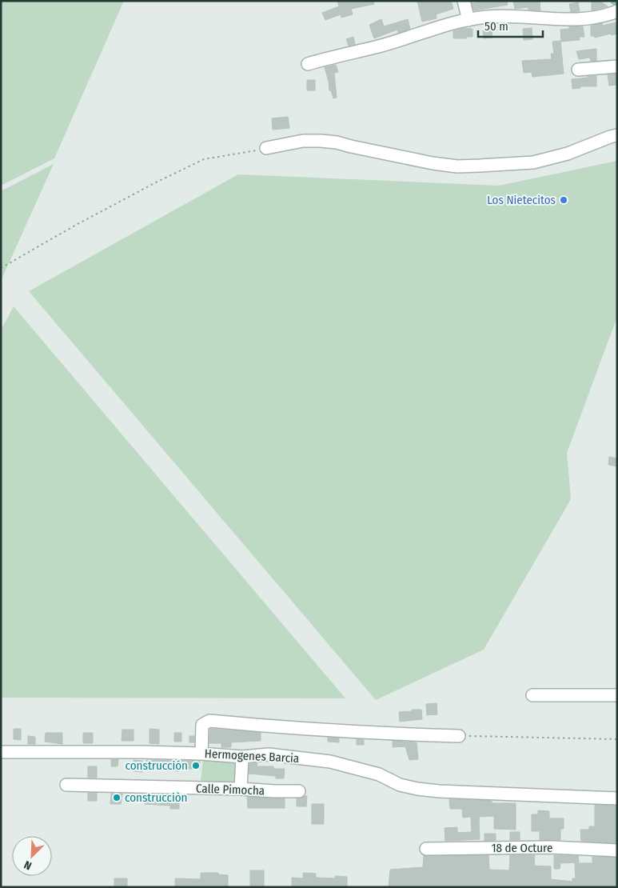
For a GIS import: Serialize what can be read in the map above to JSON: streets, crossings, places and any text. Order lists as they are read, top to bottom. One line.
{"streets":{"street":["Hermogenes Barcia","Calle Pimocha","18 de Octure"]},"places":["Los Nietecitos","construcción","construcciòn"],"scale_bar":"50 m","north":"bottom left"}
